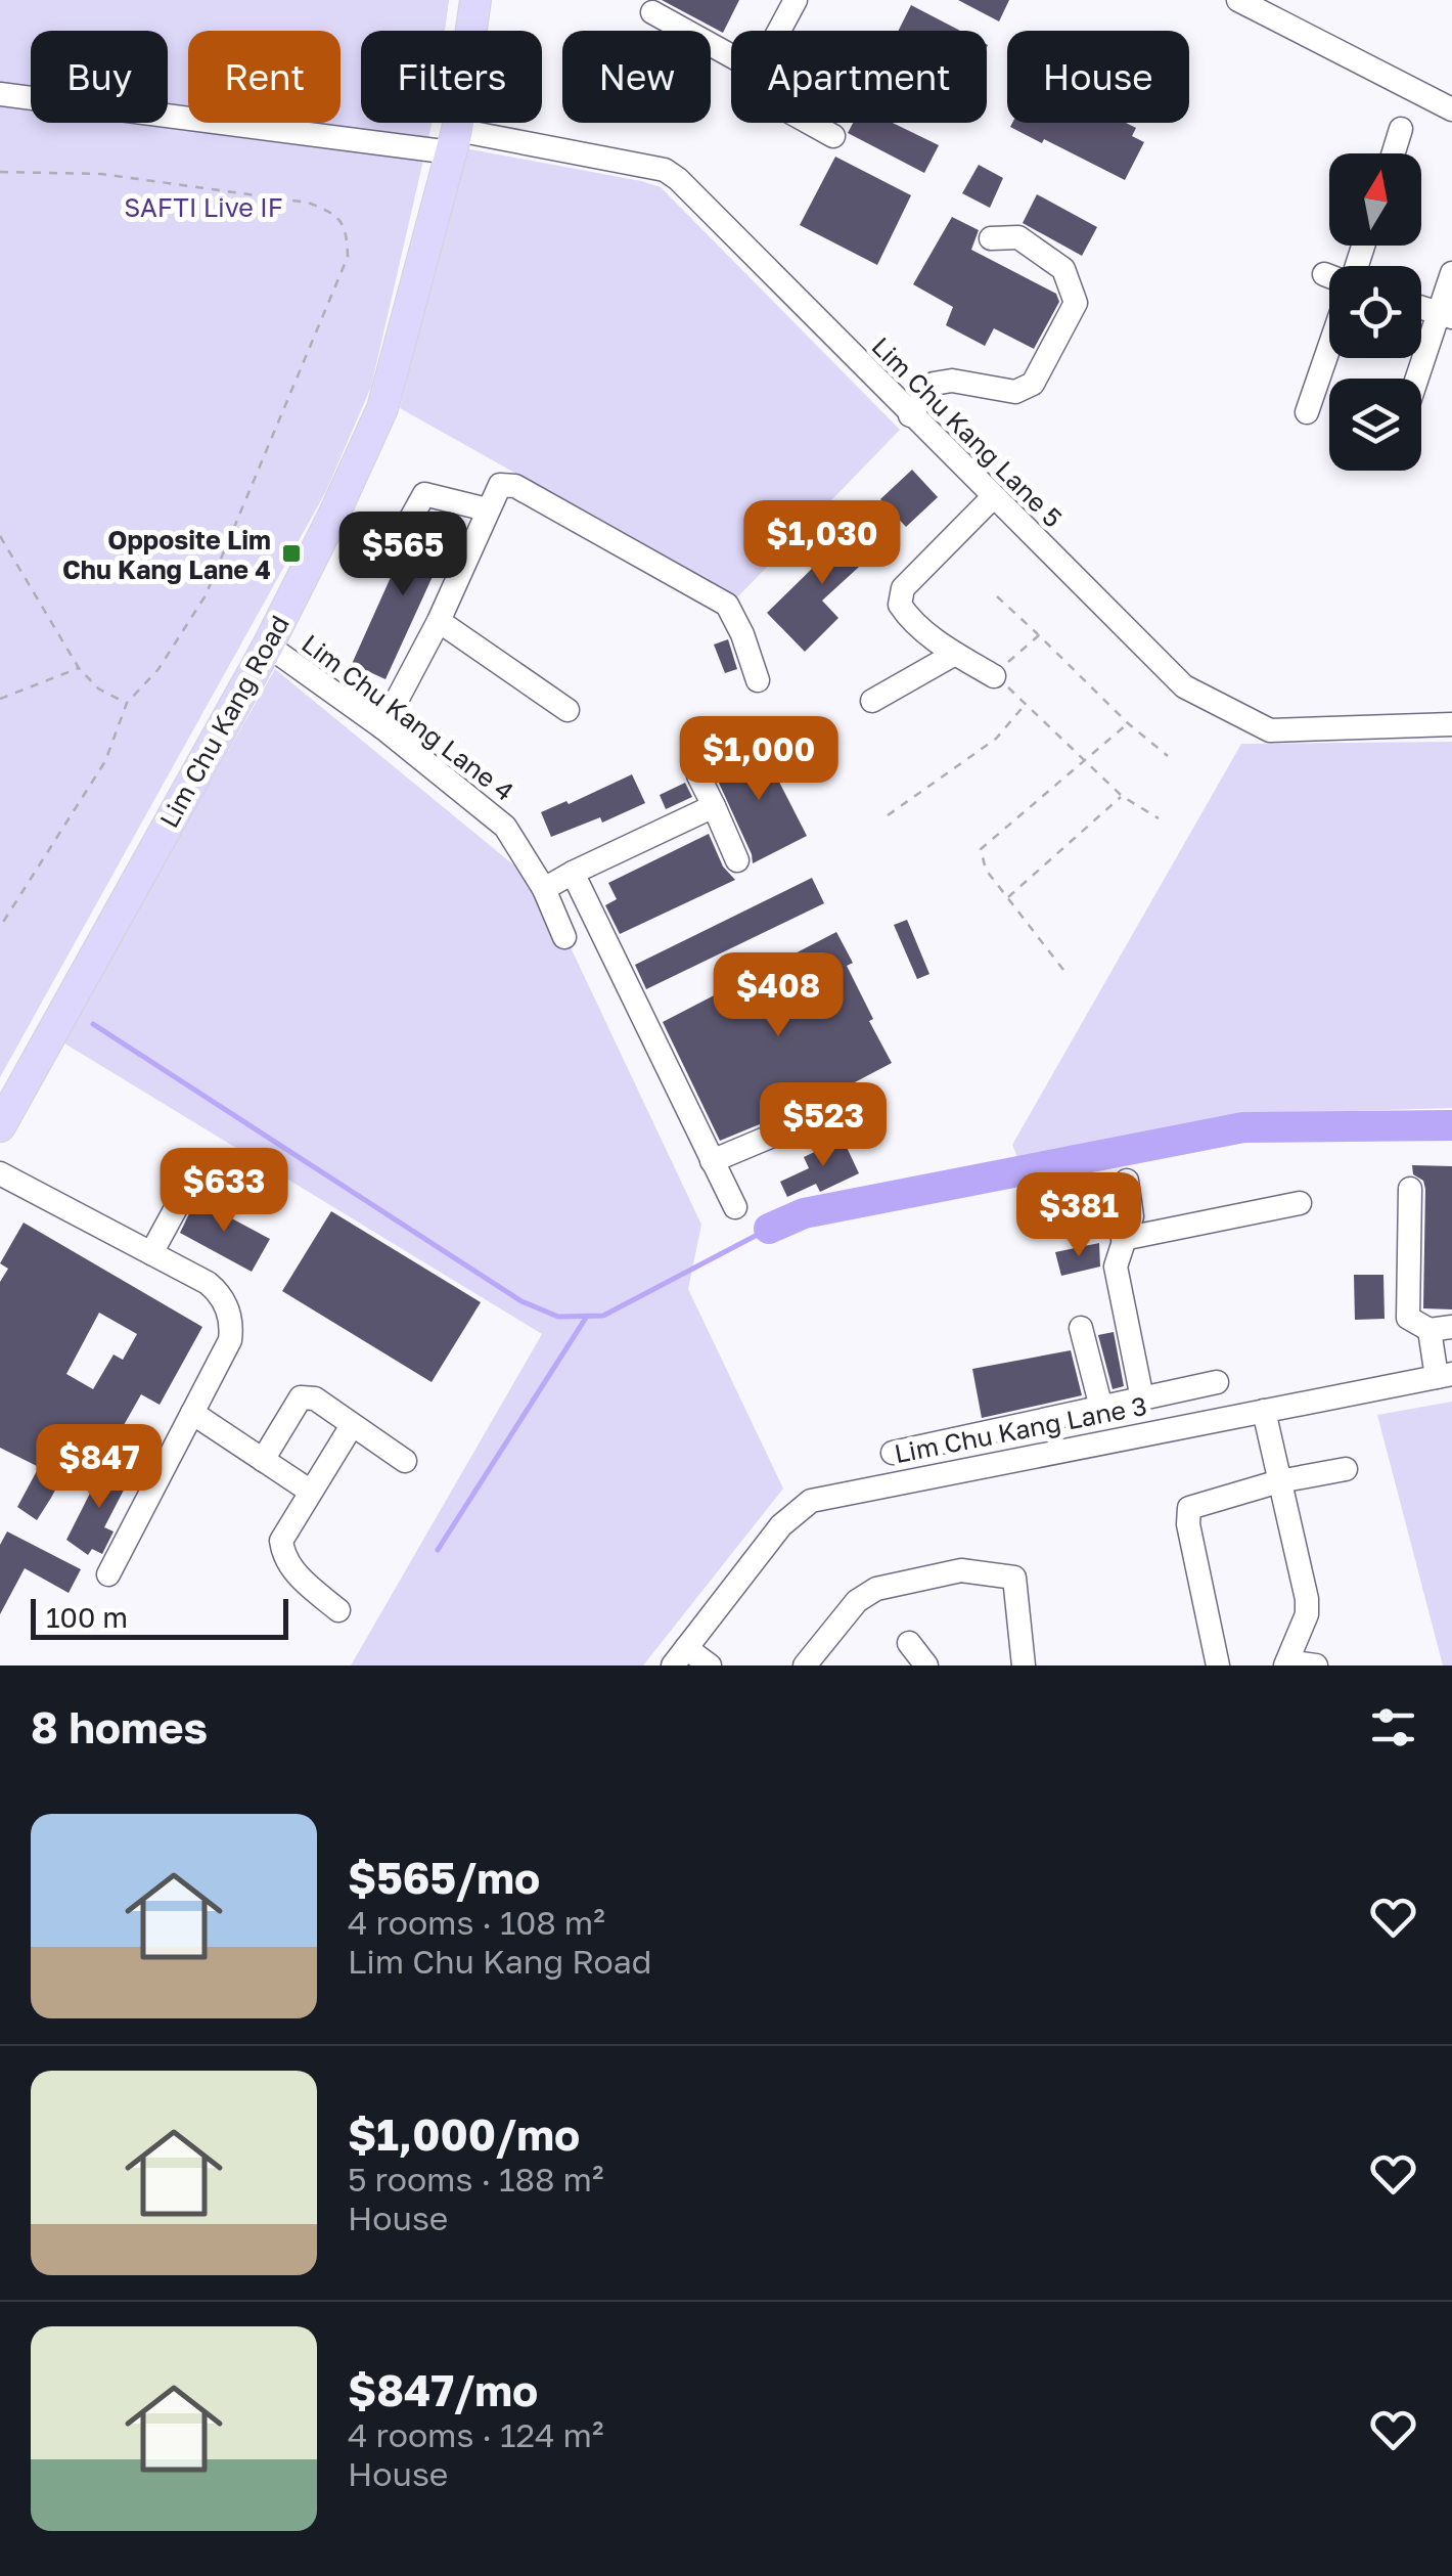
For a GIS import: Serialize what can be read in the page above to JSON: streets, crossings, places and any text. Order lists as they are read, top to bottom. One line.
{"streets":{"main road":["Lim Chu Kang Road"],"street":["Lim Chu Kang Lane 5","Lim Chu Kang Lane 4","Lim Chu Kang Lane 3"]},"crossings":[["Lim Chu Kang Lane 5","Lim Chu Kang Road"],["Lim Chu Kang Lane 4","Lim Chu Kang Road"]],"parks":["SAFTI Live IF"],"places":{"transit":["Opposite Lim Chu Kang Lane 4"]},"scale_bar":"100 m","north":"top","page":{"chip":["Buy","Rent","Filters","New","Apartment","House"],"price":["$1,030","$565","$1,000","$408","$523","$633","$381","$847"],"scale":"100 m","heading":"8 homes","list":[{"name":"$565/mo","note":"4 rooms · 108 m² · Lim Chu Kang Road"},{"name":"$1,000/mo","note":"5 rooms · 188 m² · House"},{"name":"$847/mo","note":"4 rooms · 124 m² · House"}]}}
